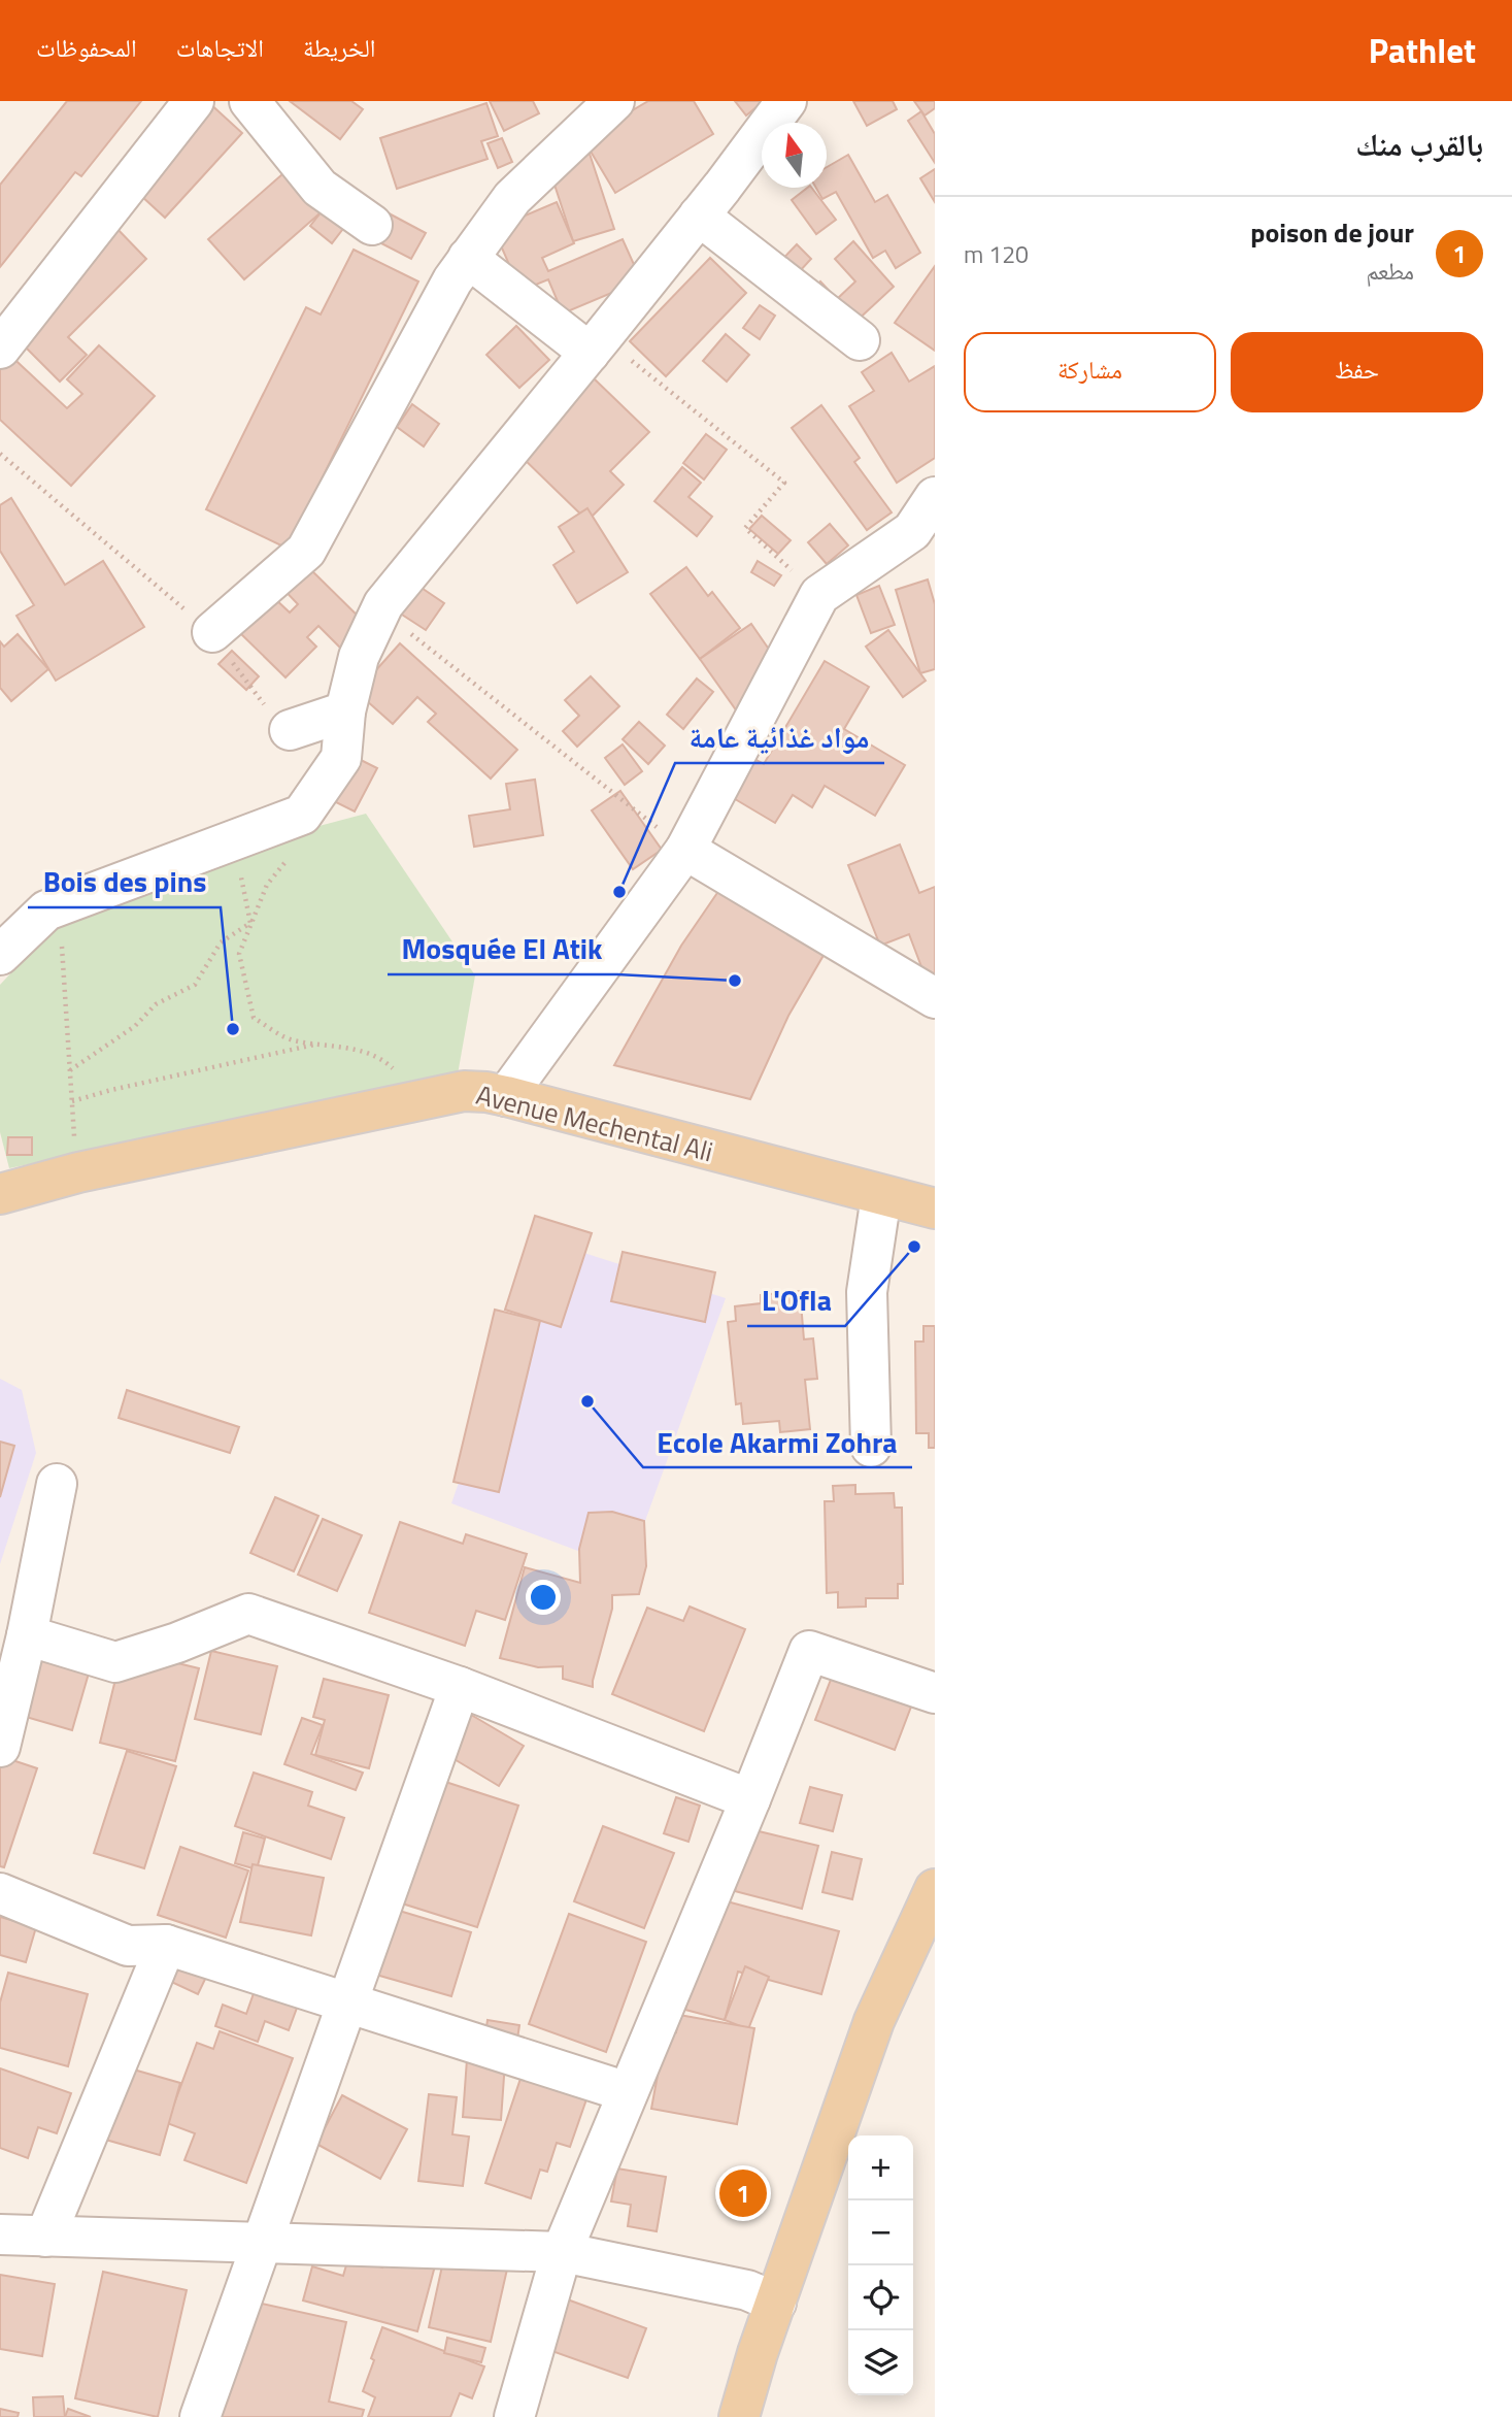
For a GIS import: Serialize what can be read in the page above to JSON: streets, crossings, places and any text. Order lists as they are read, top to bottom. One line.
{"streets":{"main road":["Avenue Mechental Ali"]},"places":["مواد غذائية عامة","Mosquée El Atik","Bois des pins","L'Ofla","Ecole Akarmi Zohra"],"north":"top","page":{"header":"Pathlet","nav":["الخريطة","الاتجاهات","المحفوظات"],"heading":"بالقرب منك","list":[{"mark":"1","name":"poison de jour","note":"مطعم","value":"120 m"}],"buttons":["حفظ","مشاركة"],"map_buttons":["+","−"],"pins":"1"}}
